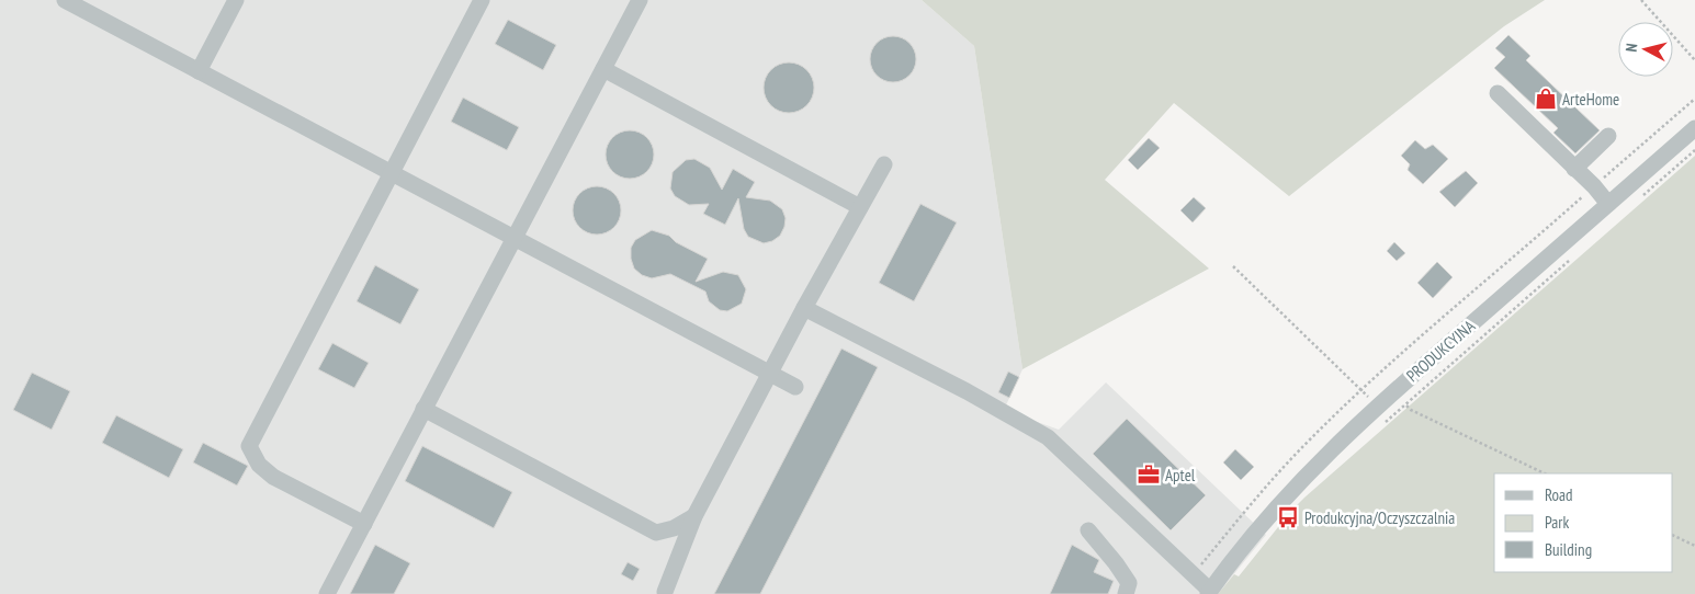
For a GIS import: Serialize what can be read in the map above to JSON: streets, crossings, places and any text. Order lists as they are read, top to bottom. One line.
{"streets":{"street":["PRODUKCYJNA"]},"places":{"shop":["ArteHome"],"office":["Aptel"],"bus stop":["Produkcyjna/Oczyszczalnia"]},"legend":["Road","Park","Building"],"north":"left"}
